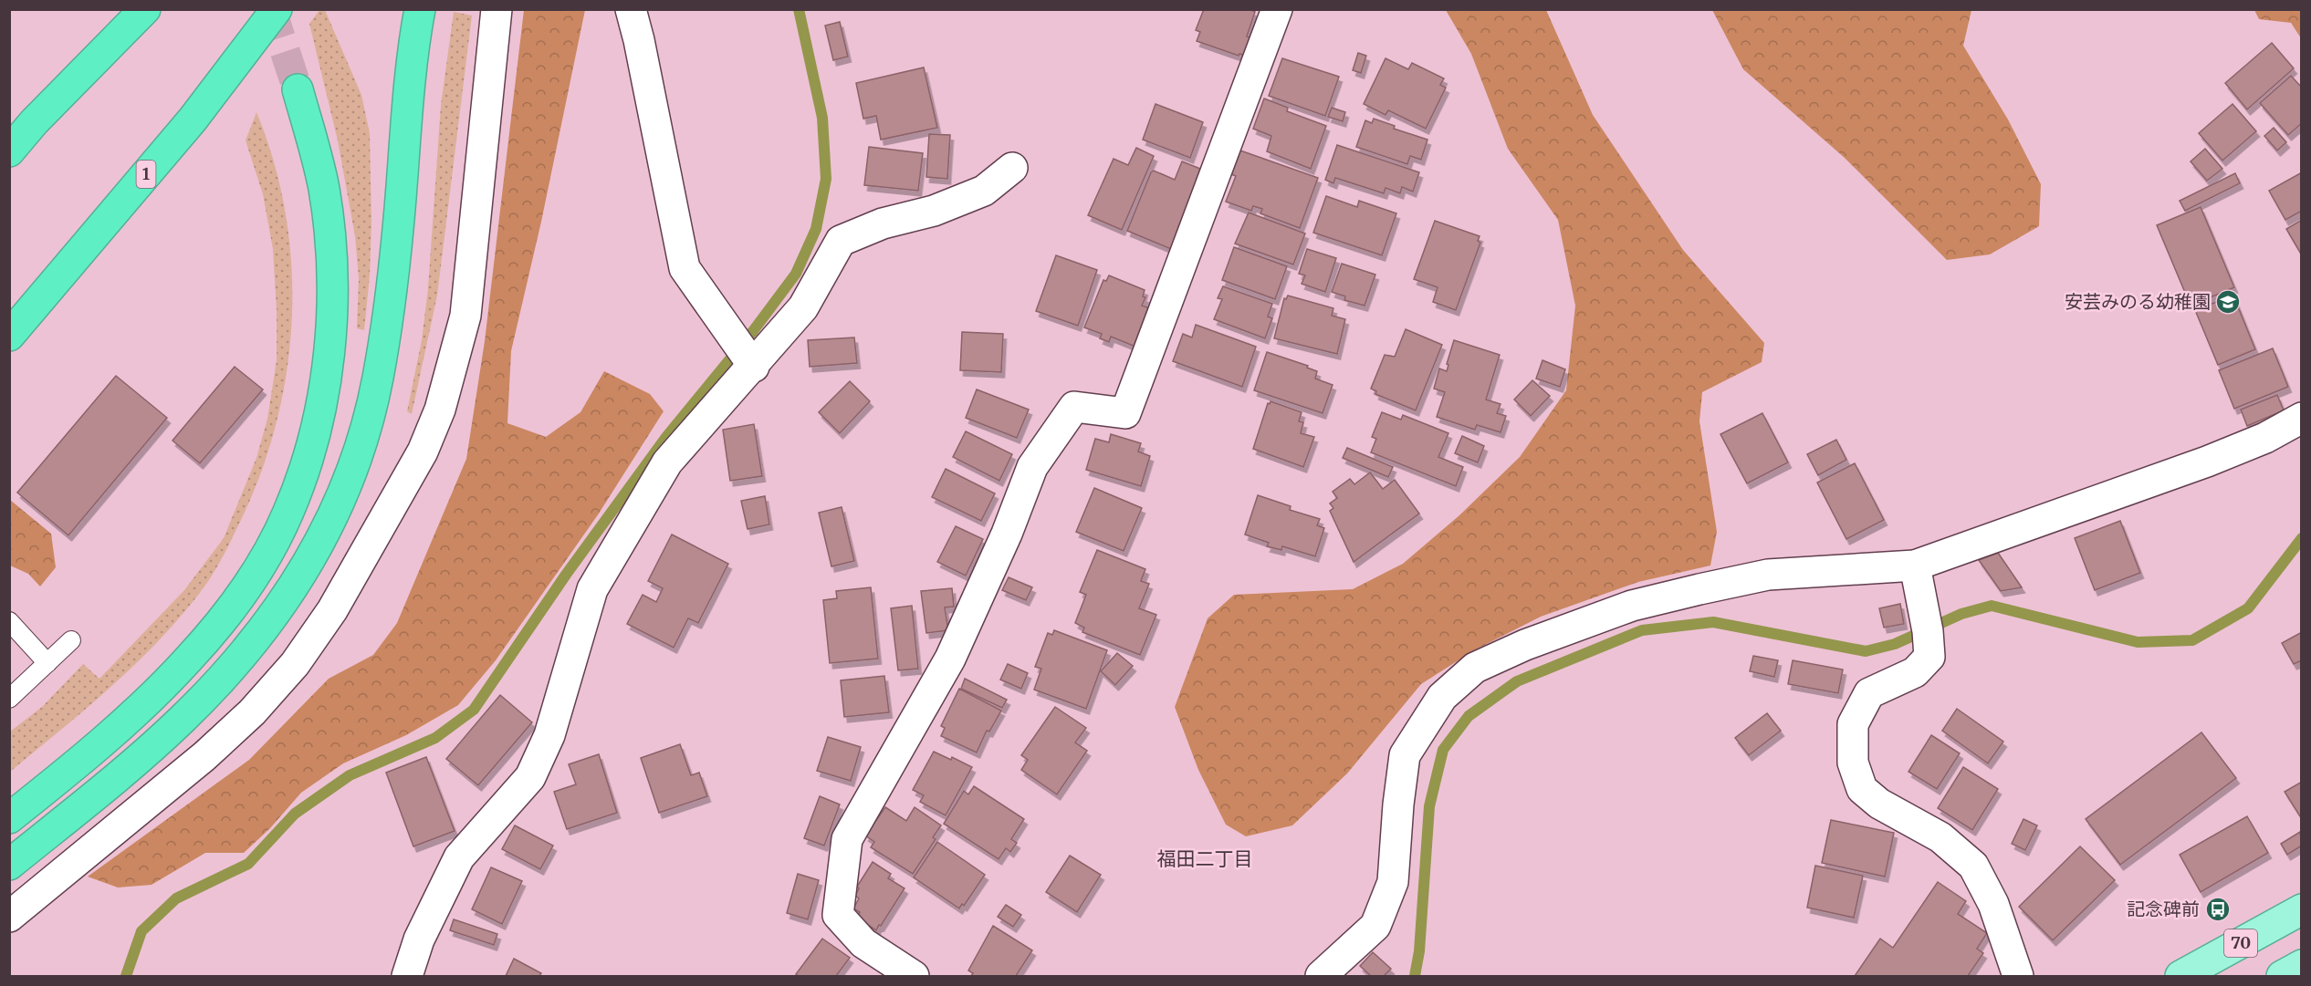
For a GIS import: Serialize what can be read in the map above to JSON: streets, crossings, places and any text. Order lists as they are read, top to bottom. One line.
{"streets":{"highway":["1"],"main road":["70"]},"districts":["福田二丁目"],"places":{"school or university":["安芸みのる幼稚園"],"bus stop":["記念碑前"]}}
